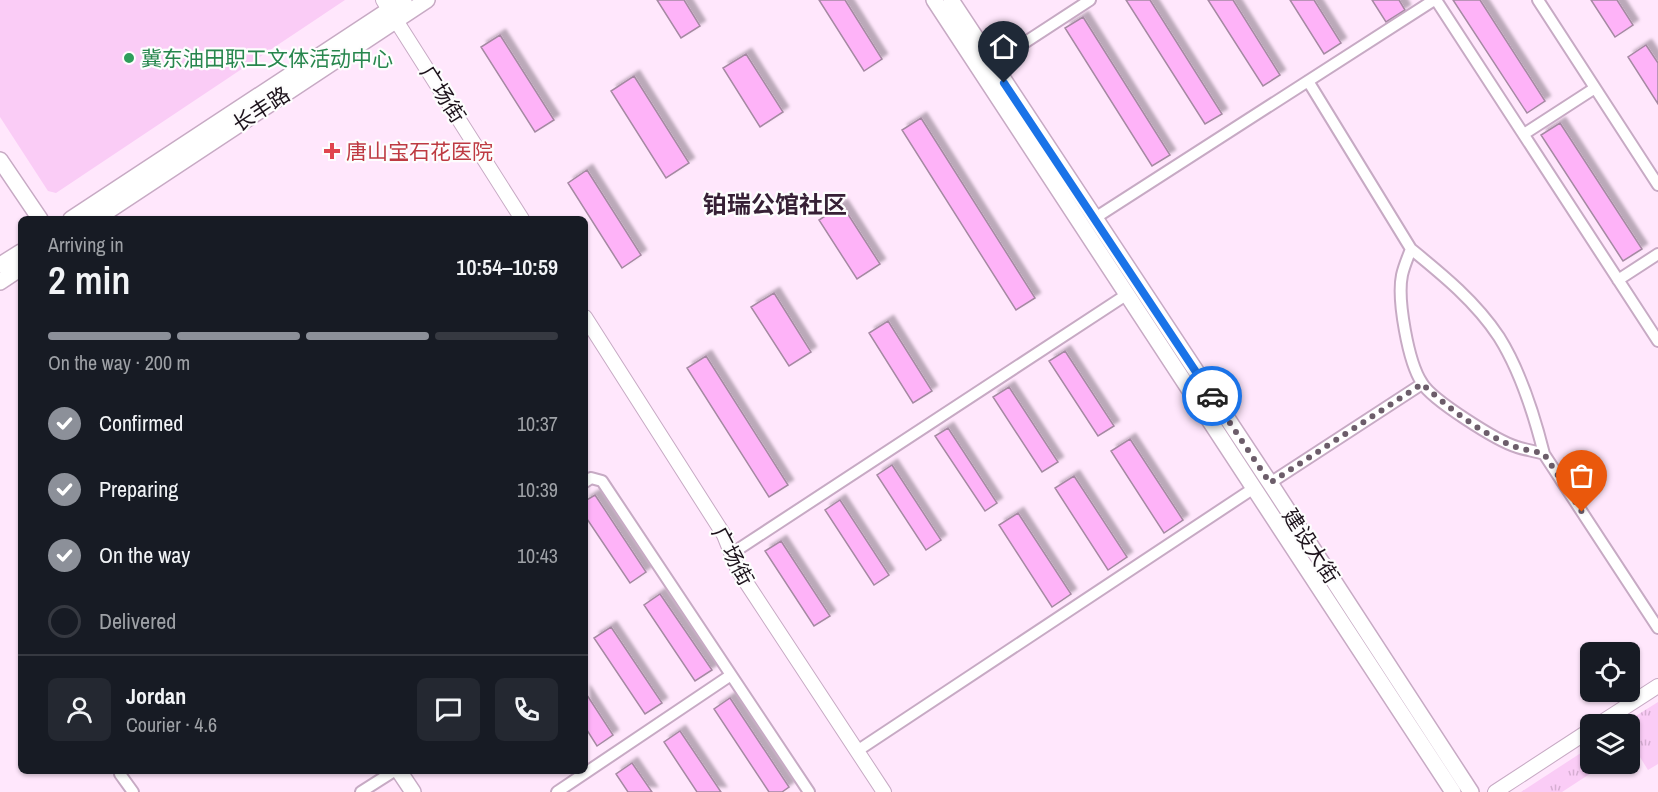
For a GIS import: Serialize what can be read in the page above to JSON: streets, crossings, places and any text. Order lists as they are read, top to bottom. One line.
{"streets":{"main road":["长丰路","建设大街"],"street":["广场街"]},"crossings":[["广场街","长丰路"]],"districts":["铂瑞公馆社区"],"places":{"other":["冀东油田职工文体活动中心"],"health":["唐山宝石花医院"]},"page":{"heading":["2 min","Arriving in","10:54–10:59"],"panel":["Jordan","Courier · 4.6"],"bar":"On the way · 200 m","list":[["Confirmed","10:37"],["Preparing","10:39"],["On the way","10:43"],"Delivered"]}}
